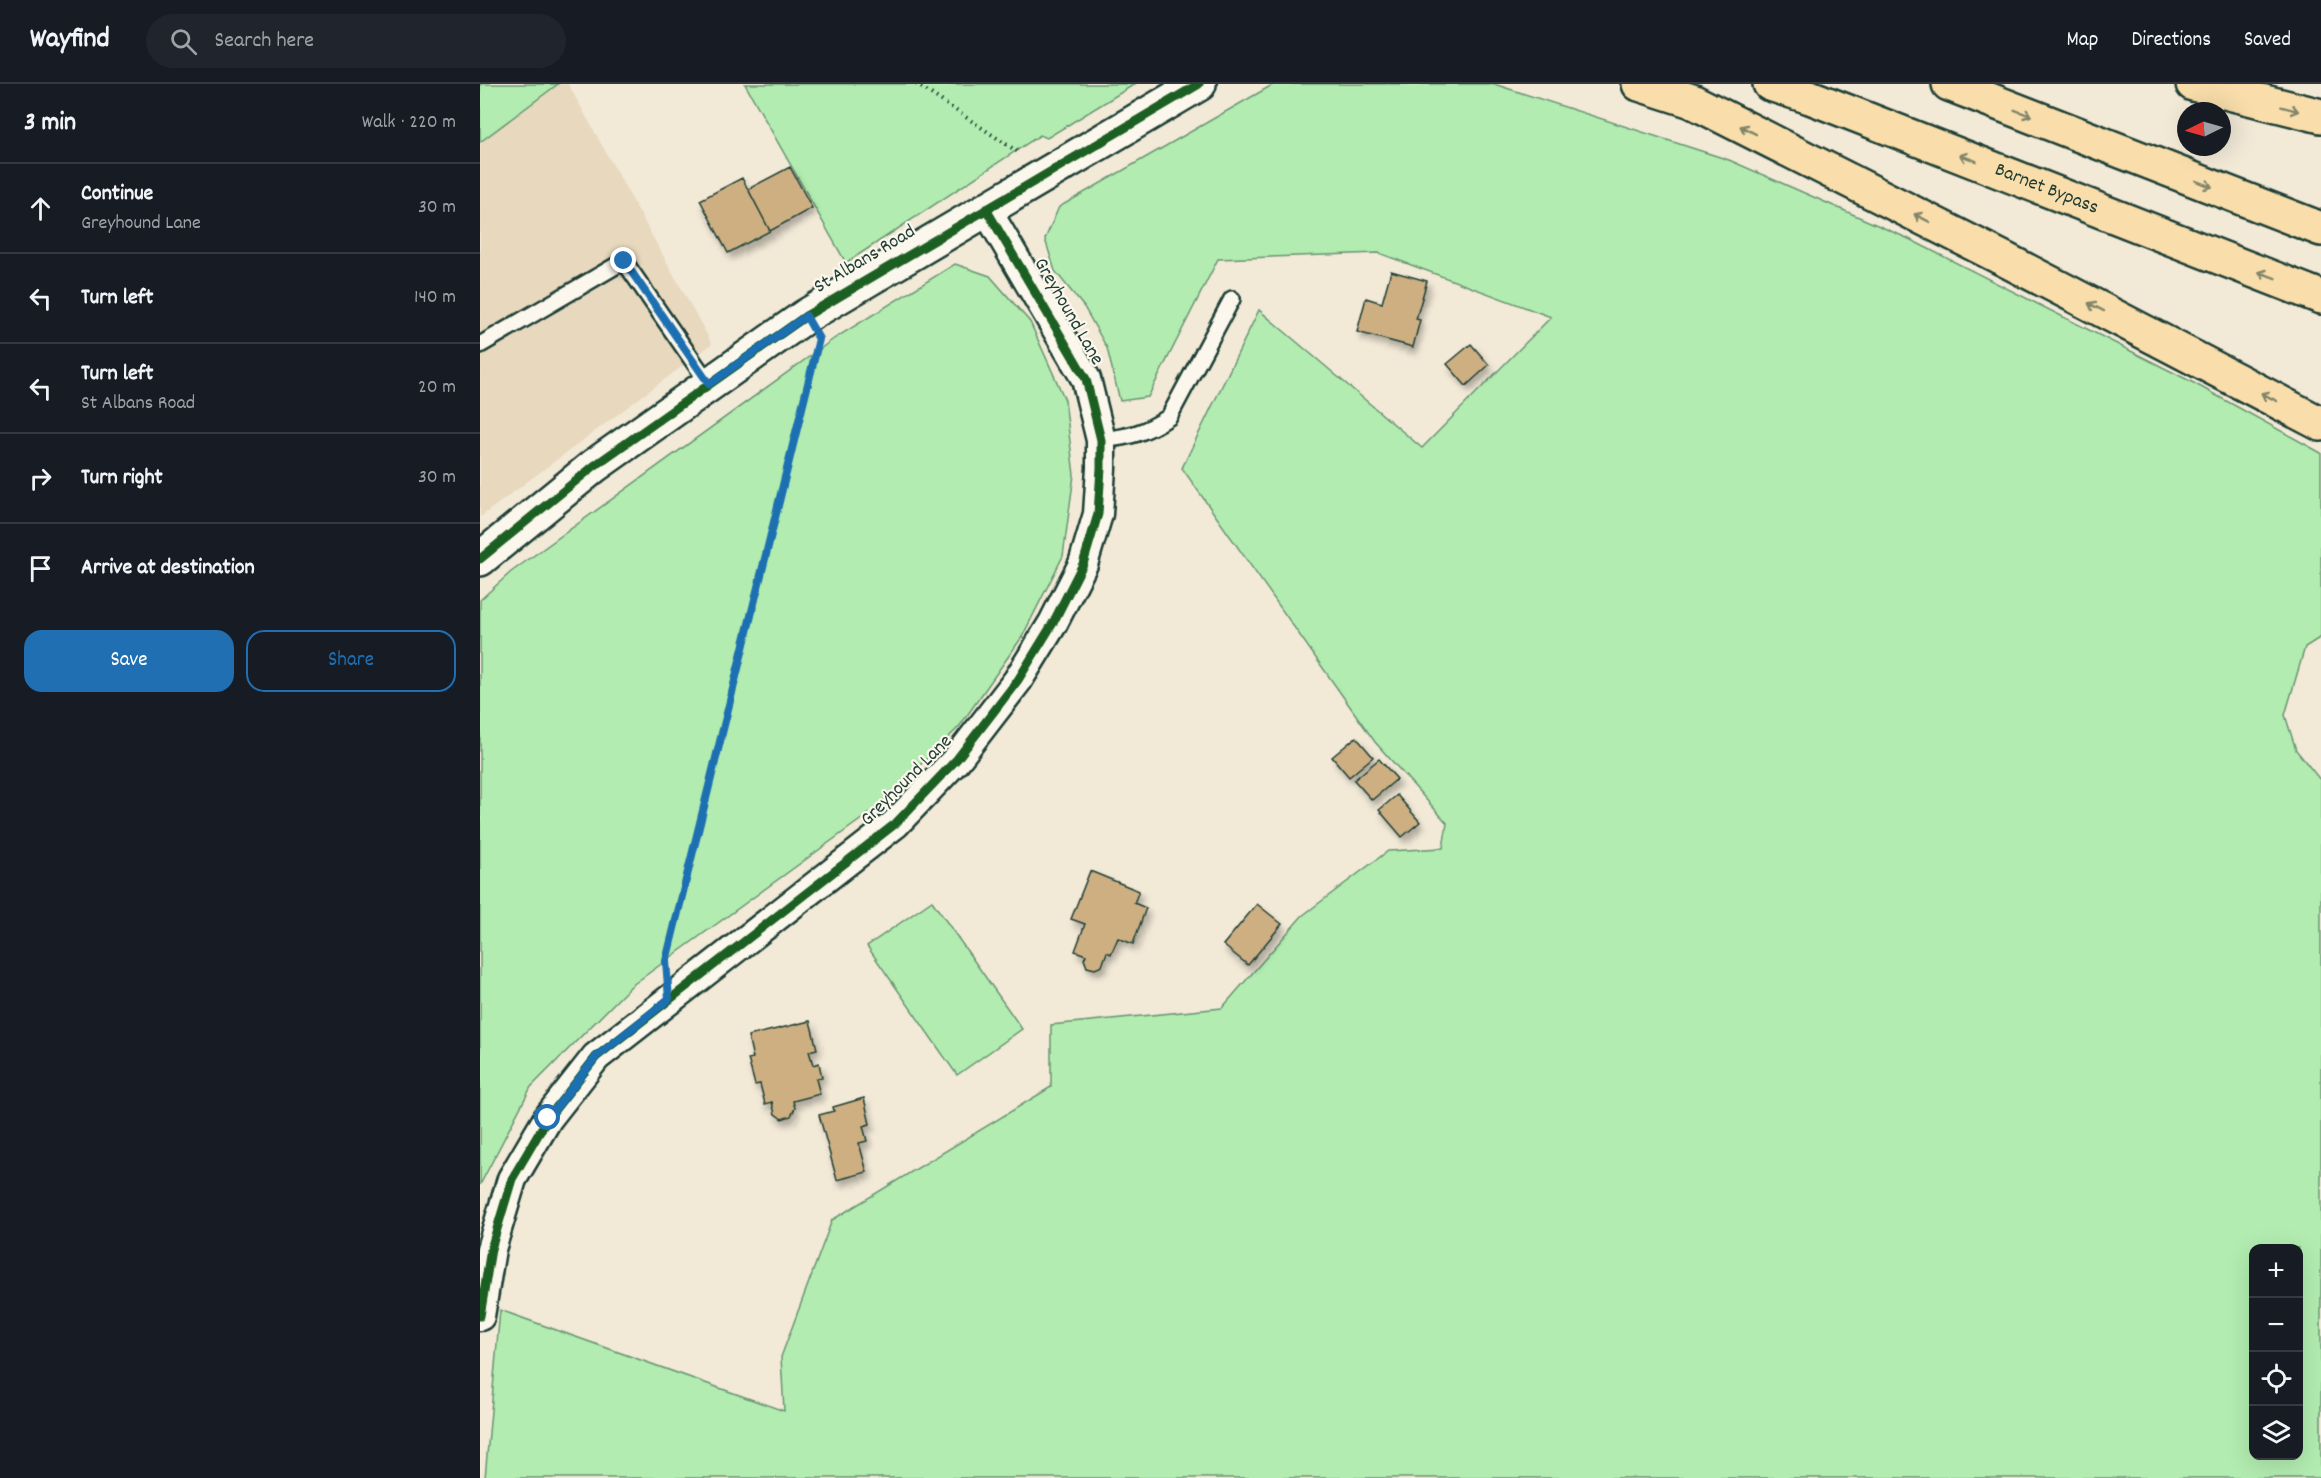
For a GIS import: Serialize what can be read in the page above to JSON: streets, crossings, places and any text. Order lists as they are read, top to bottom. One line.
{"streets":{"highway":["Barnet Bypass"],"street":["St Albans Road","Greyhound Lane"]},"crossings":[["St Albans Road","Greyhound Lane"]],"north":"left","page":{"header":"Wayfind","search":"Search here","nav":["Map","Directions","Saved"],"heading":["3 min","Walk · 220 m"],"list":[["Continue","Greyhound Lane","30 m"],["Turn left","140 m"],["Turn left","St Albans Road","20 m"],["Turn right","30 m"],"Arrive at destination"],"buttons":["Save","Share"],"map_buttons":["+","−"]}}
